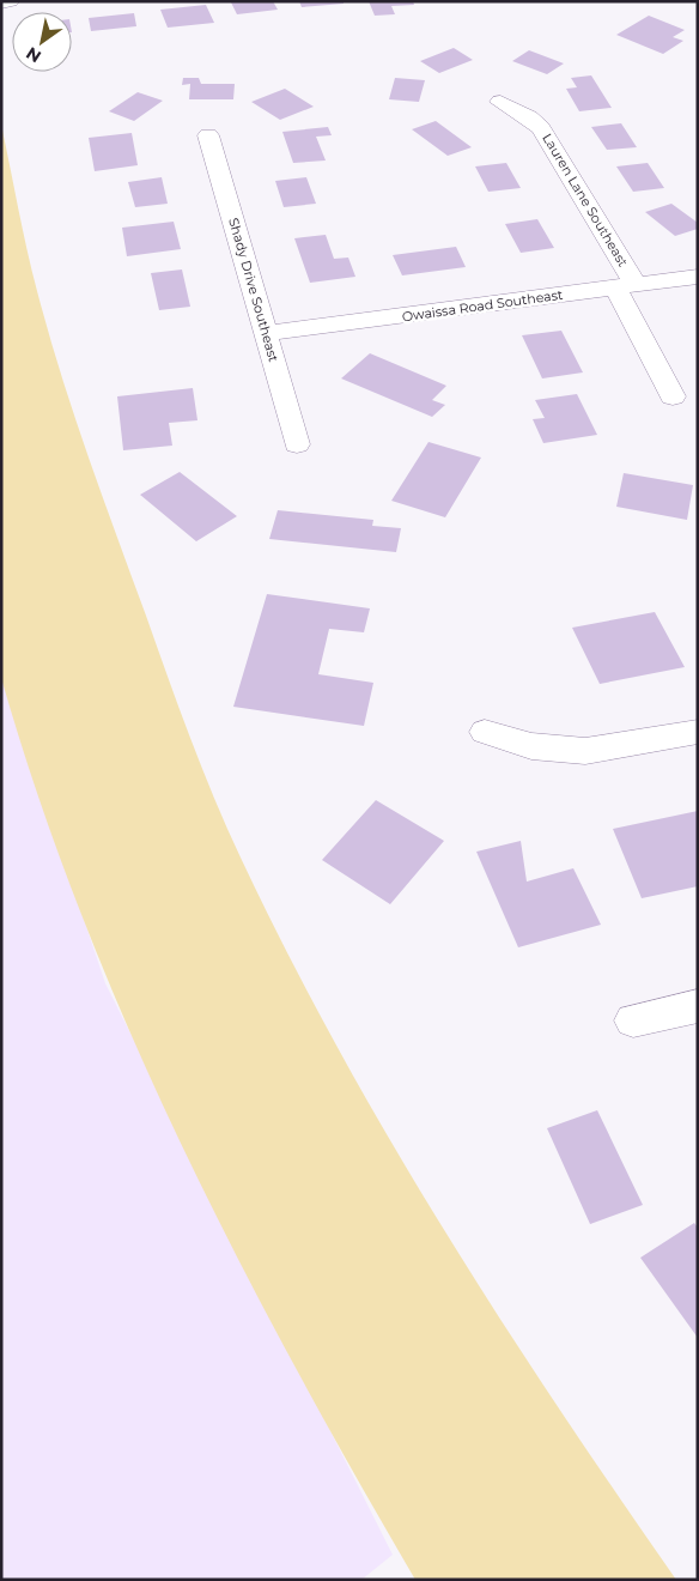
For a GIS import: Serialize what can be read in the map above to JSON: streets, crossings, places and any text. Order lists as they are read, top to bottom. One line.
{"streets":{"street":["Lauren Lane Southeast","Shady Drive Southeast","Owaissa Road Southeast"]},"crossings":[["Lauren Lane Southeast","Owaissa Road Southeast"],["Shady Drive Southeast","Owaissa Road Southeast"]],"north":"bottom left"}
